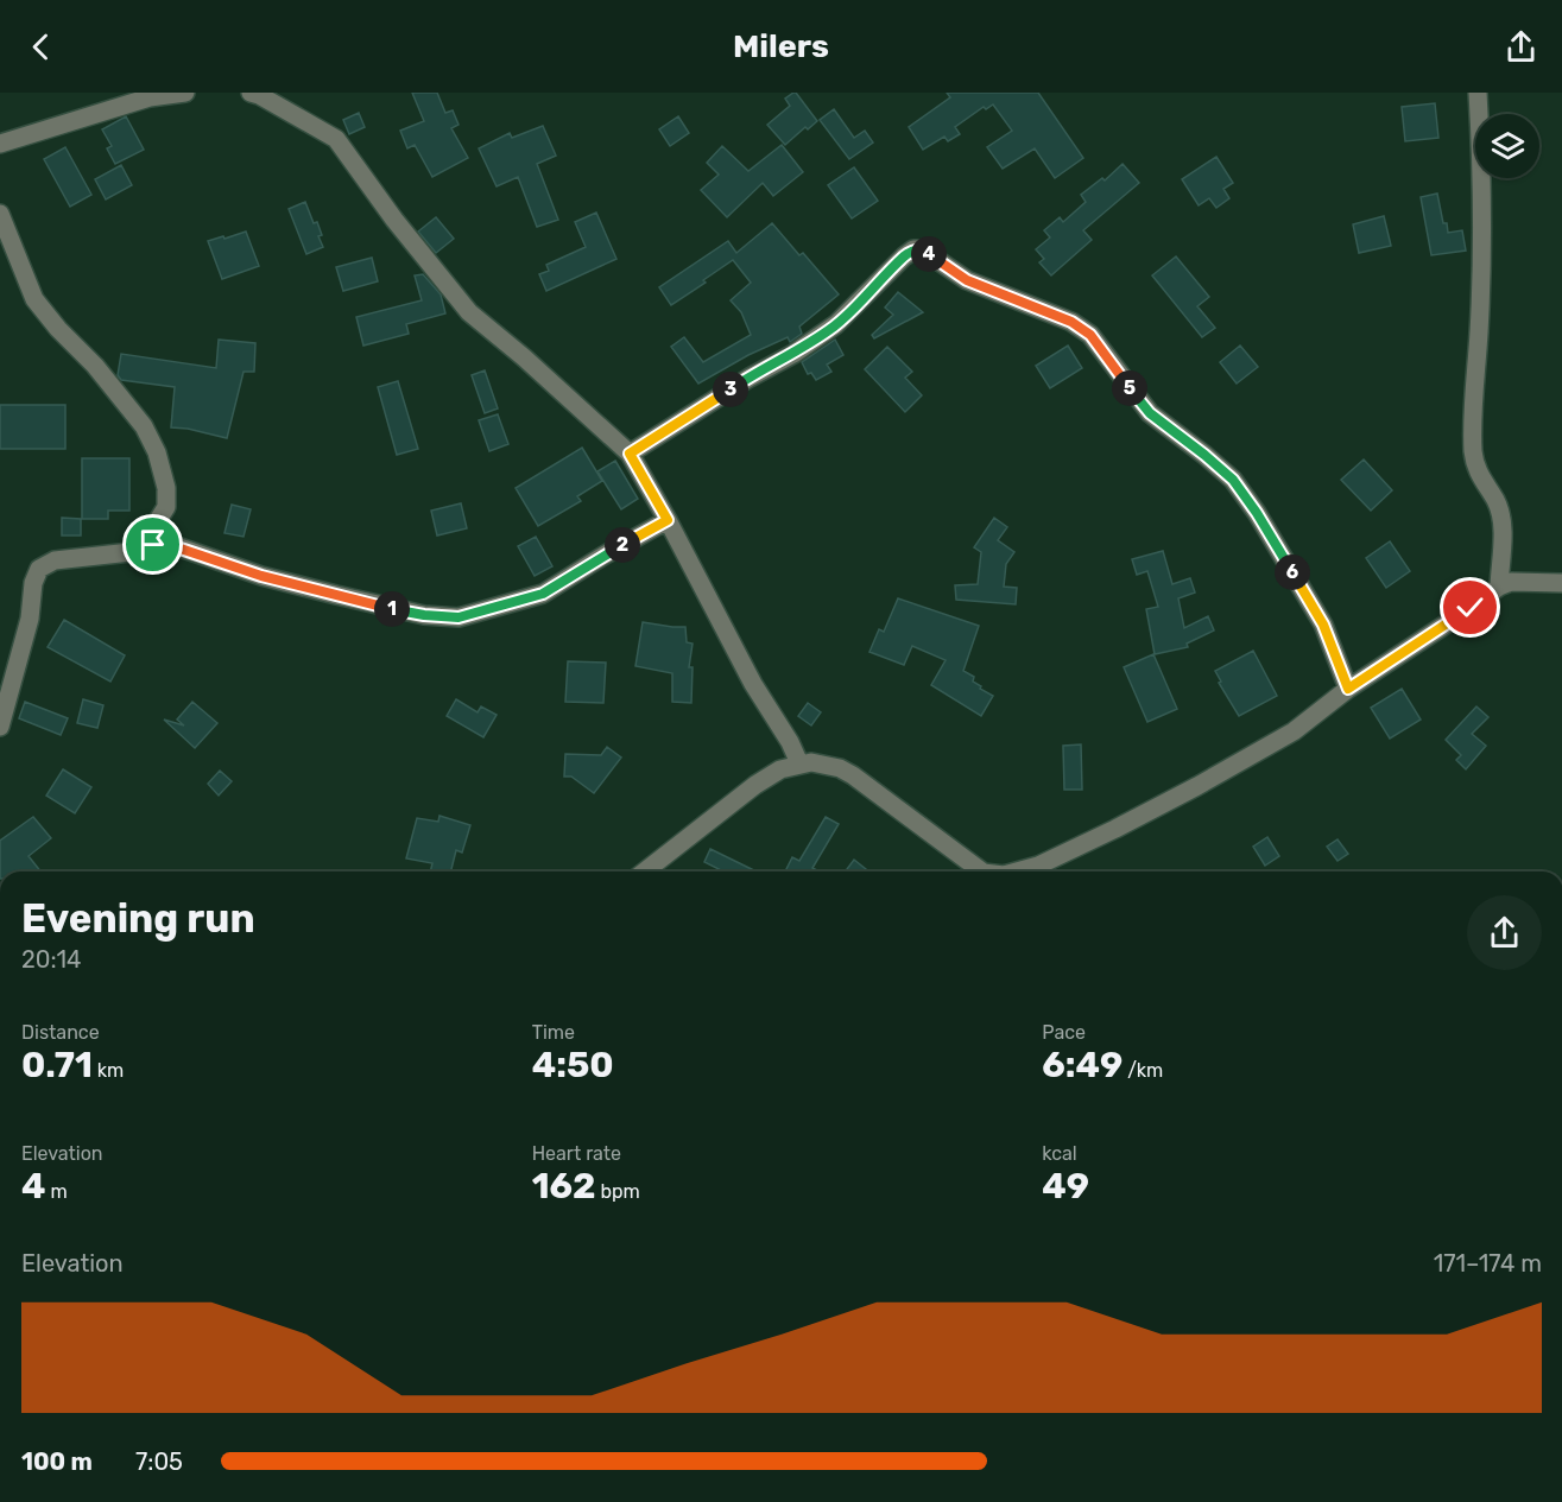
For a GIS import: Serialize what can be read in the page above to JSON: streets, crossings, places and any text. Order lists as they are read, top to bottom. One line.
{"page":{"header":"Milers","pins":["4","5","3","2","6","1"],"heading":["Evening run","20:14"],"stats":[["Distance","0.71 km"],["Time","4:50"],["Pace","6:49 /km"],["Elevation","4 m"],["Heart rate","162 bpm"],["kcal","49"]],"chart":["Elevation","171–174 m"],"list":[{"name":"100 m","note":"7:05"}]}}
